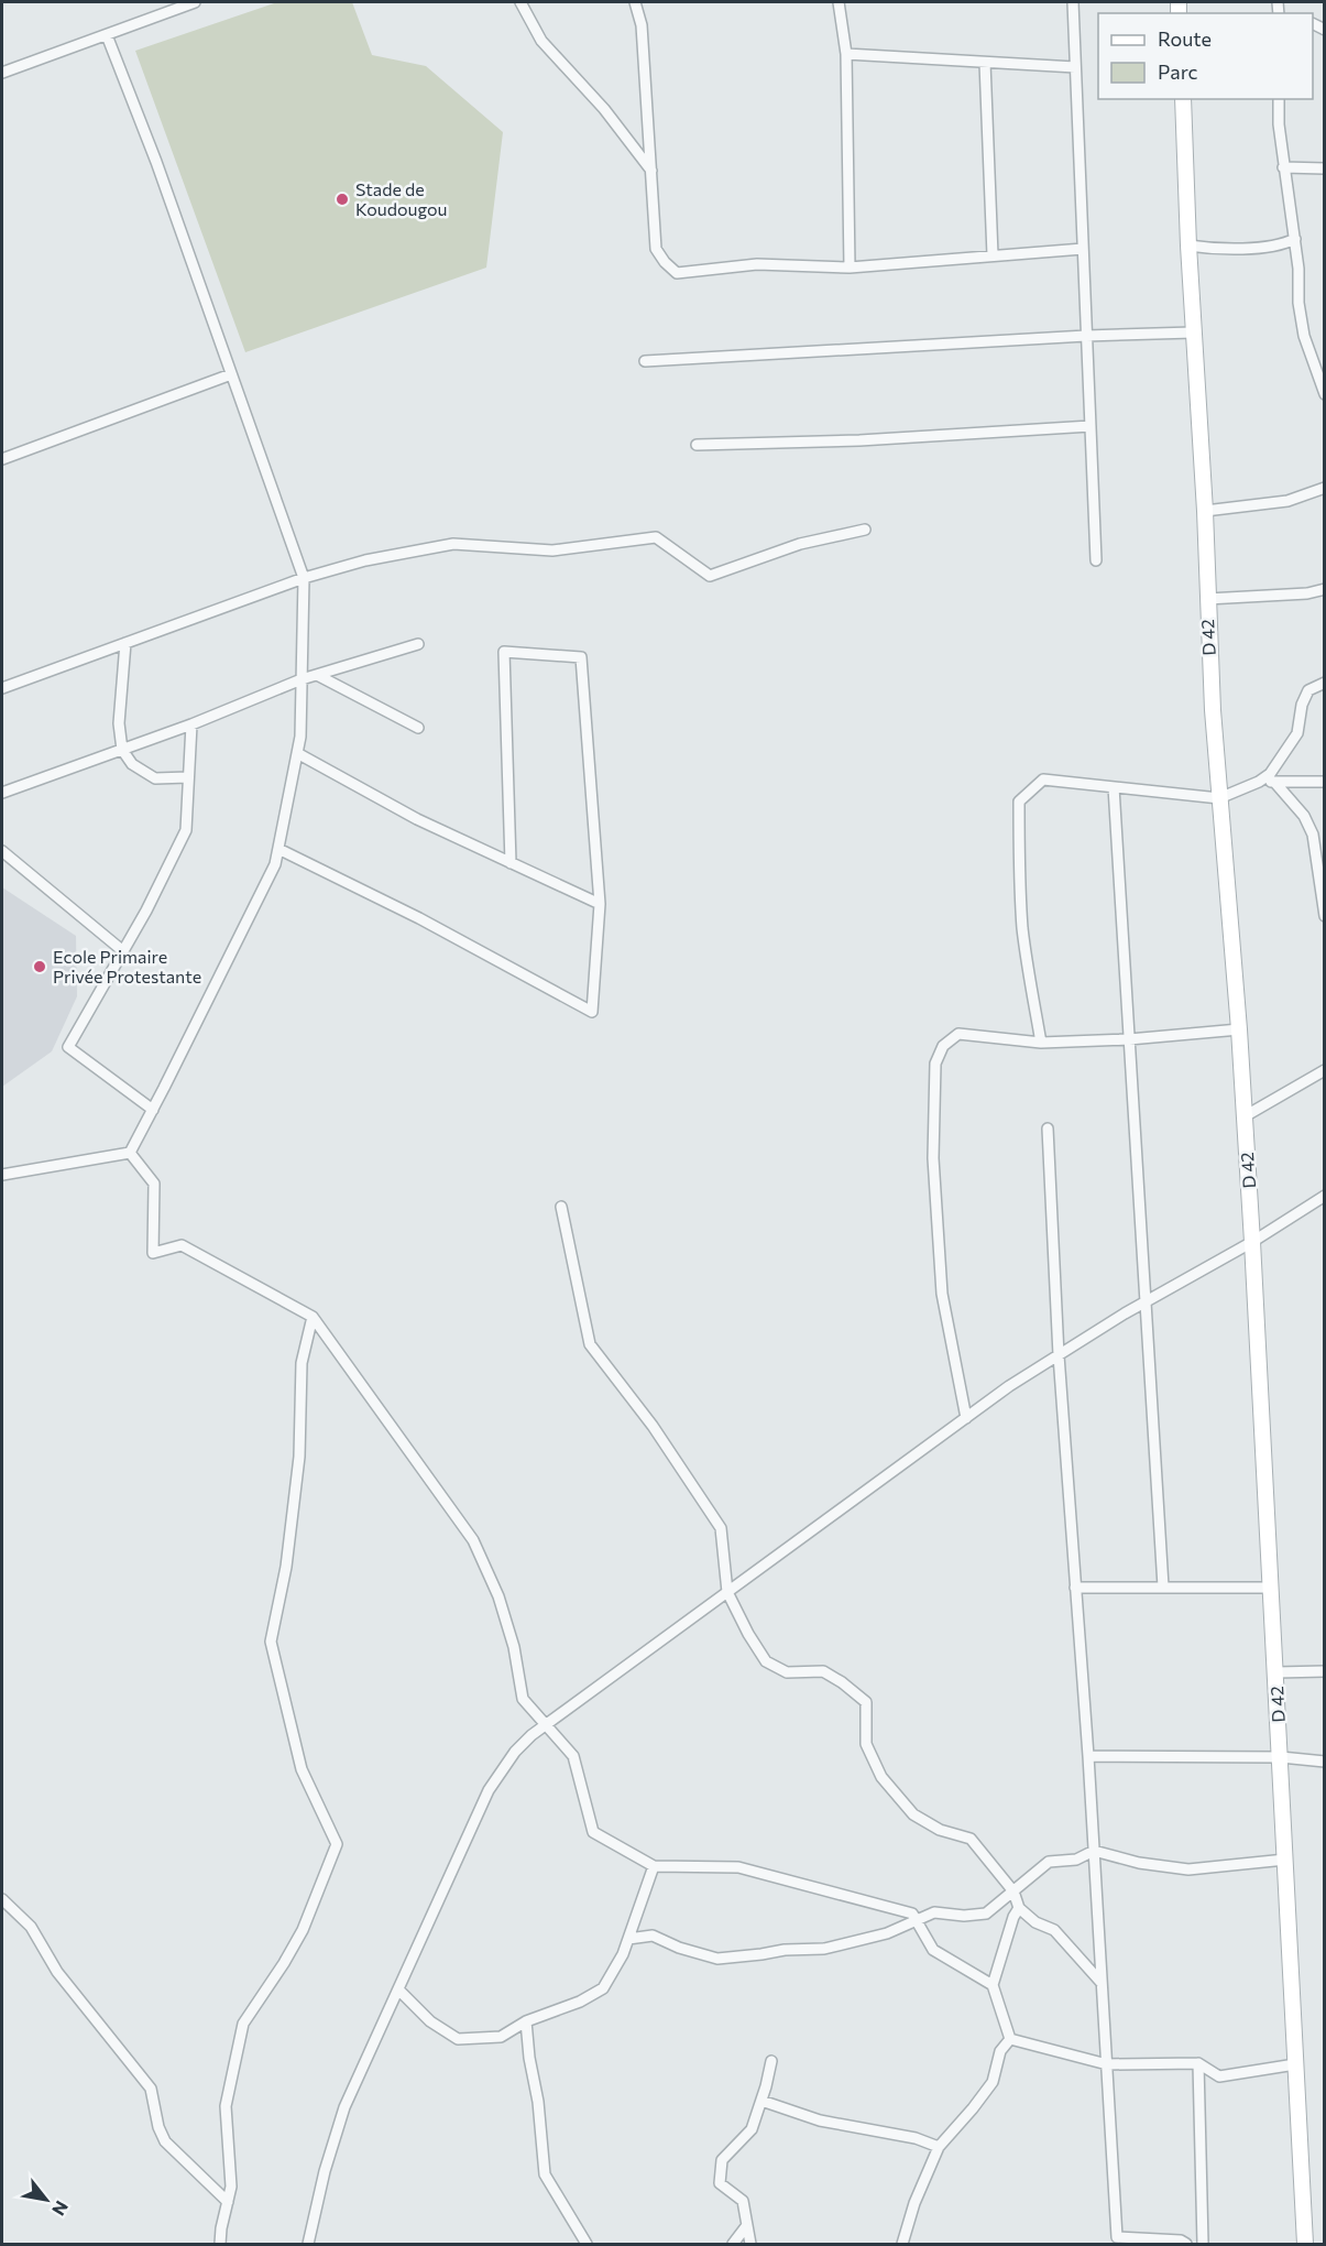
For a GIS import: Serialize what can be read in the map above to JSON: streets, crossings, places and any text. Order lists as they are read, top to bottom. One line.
{"streets":{"street":["D 42"]},"places":["Stade de Koudougou","Ecole Primaire Privée Protestante"],"legend":["Route","Parc"],"north":"bottom right"}
